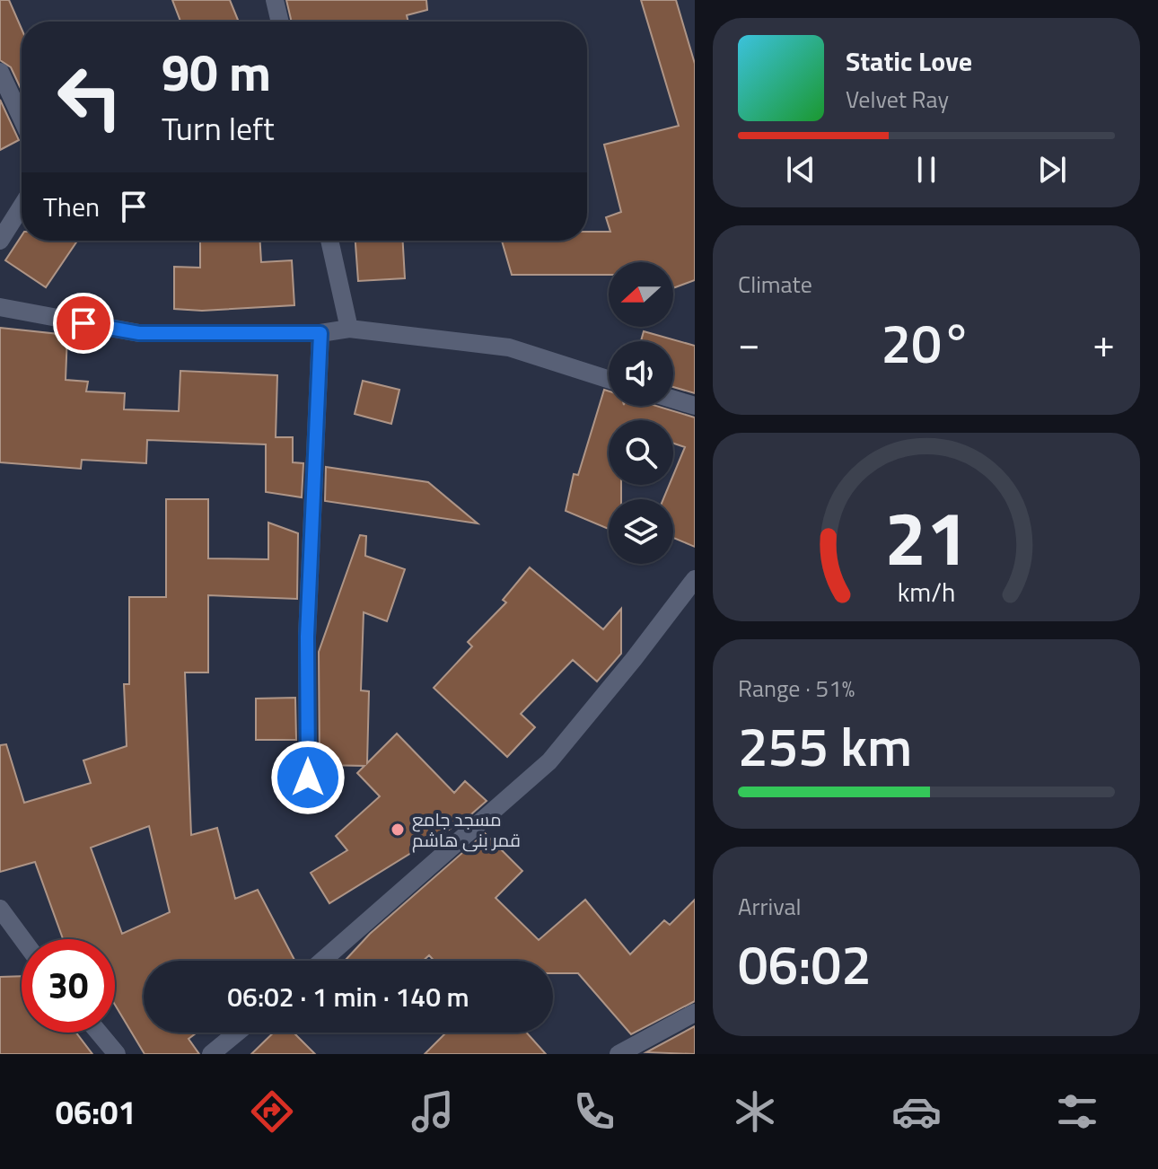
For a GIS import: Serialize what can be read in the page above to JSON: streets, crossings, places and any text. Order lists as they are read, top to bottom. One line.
{"places":["مسجد جامع قمر بنی هاشم"],"north":"left","page":{"turn":["90 m","Turn left"],"song":["Static Love","Velvet Ray"],"then":"Then","tile":["Climate",["Range · 51%","255 km"],["Arrival","06:02"]],"heat":["−","20°","+"],"limit":"30","trip":"06:02 · 1 min · 140 m","tabs":"06:01","gauge":["21","km/h"]}}
